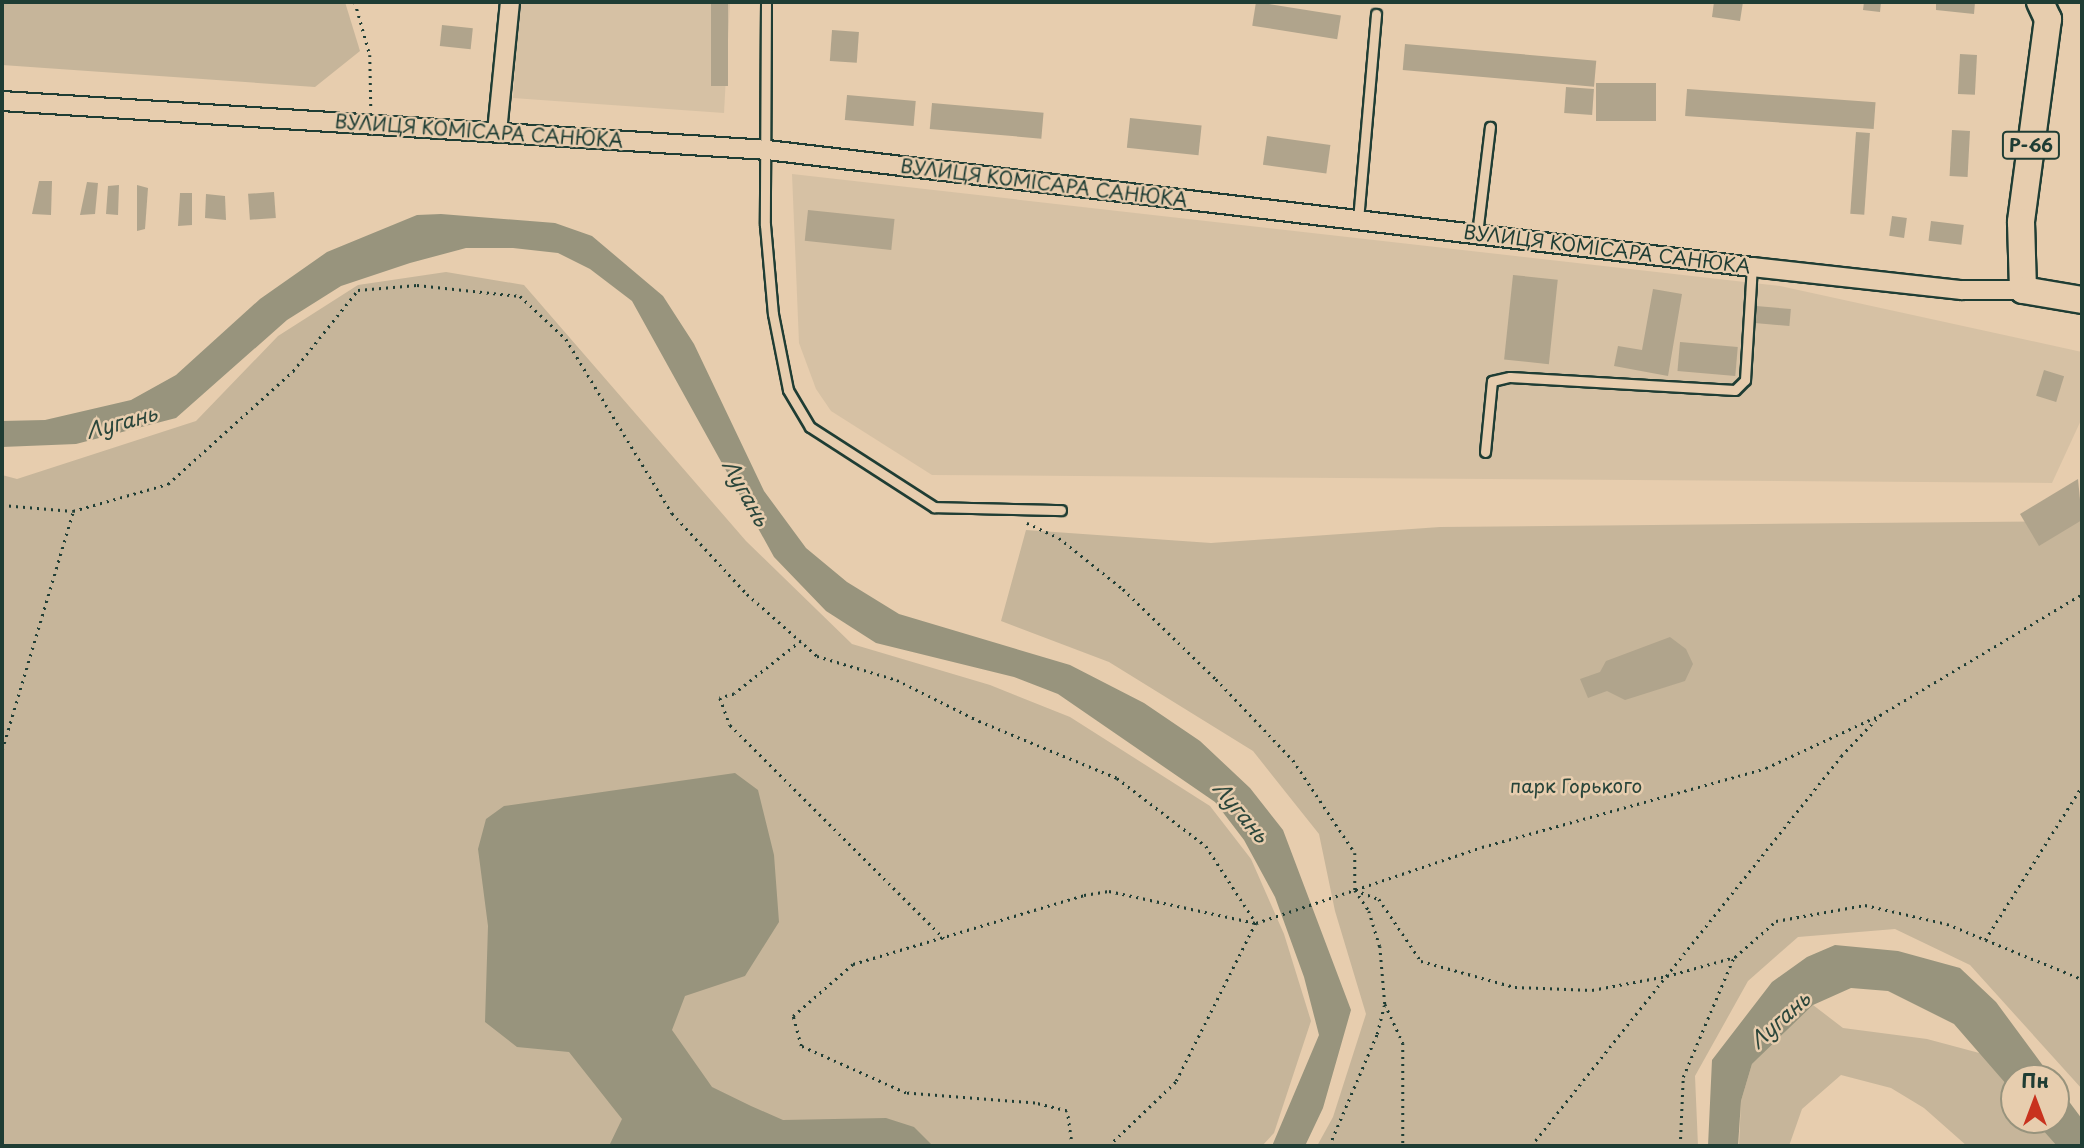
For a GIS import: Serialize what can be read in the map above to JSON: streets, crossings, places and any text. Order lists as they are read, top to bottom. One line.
{"streets":{"main road":["ВУЛИЦЯ КОМІСАРА САНЮКА","Р-66"]},"crossings":[["ВУЛИЦЯ КОМІСАРА САНЮКА","Р-66"]],"water":["Лугань"],"parks":["парк Горького"],"north":"top"}
